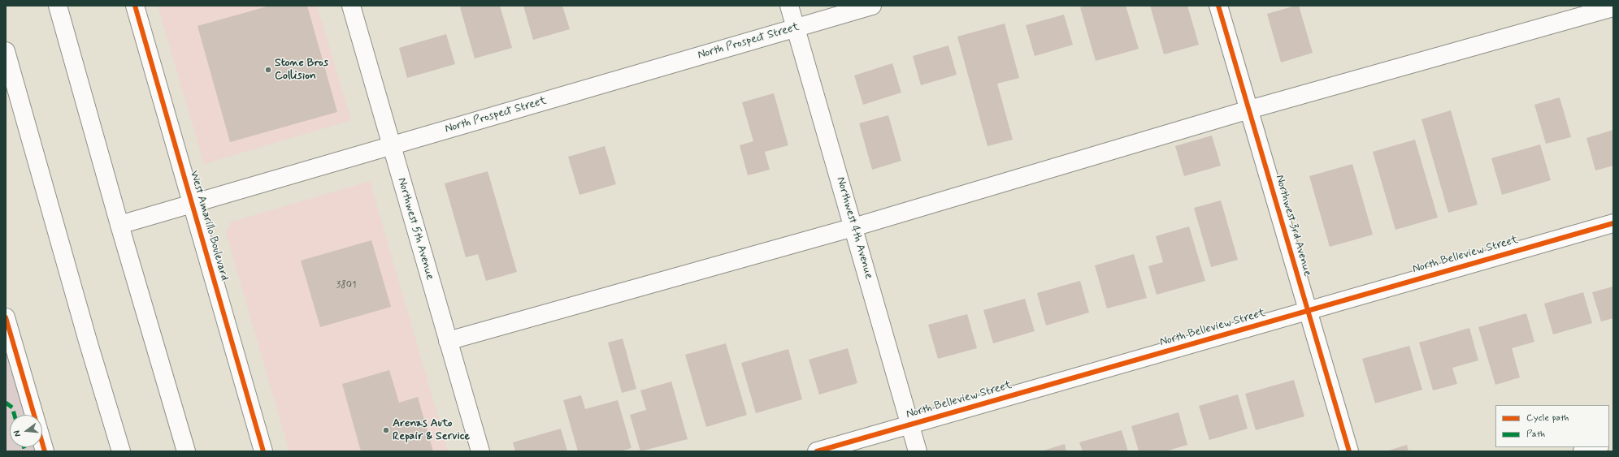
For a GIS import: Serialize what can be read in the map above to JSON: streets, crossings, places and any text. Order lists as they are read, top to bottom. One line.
{"streets":{"main road":["North Prospect Street","West Amarillo Boulevard","Northwest 3rd Avenue","Northwest 4th Avenue","Northwest 5th Avenue","North Belleview Street"]},"crossings":[["North Prospect Street","West Amarillo Boulevard"],["North Prospect Street","Northwest 4th Avenue"],["North Prospect Street","Northwest 5th Avenue"],["Northwest 3rd Avenue","North Belleview Street"],["Northwest 4th Avenue","North Belleview Street"]],"places":["Stone Bros Collision","Arenas Auto Repair & Service"],"house_numbers":["3801"],"legend":["Cycle path","Path"],"north":"left"}
